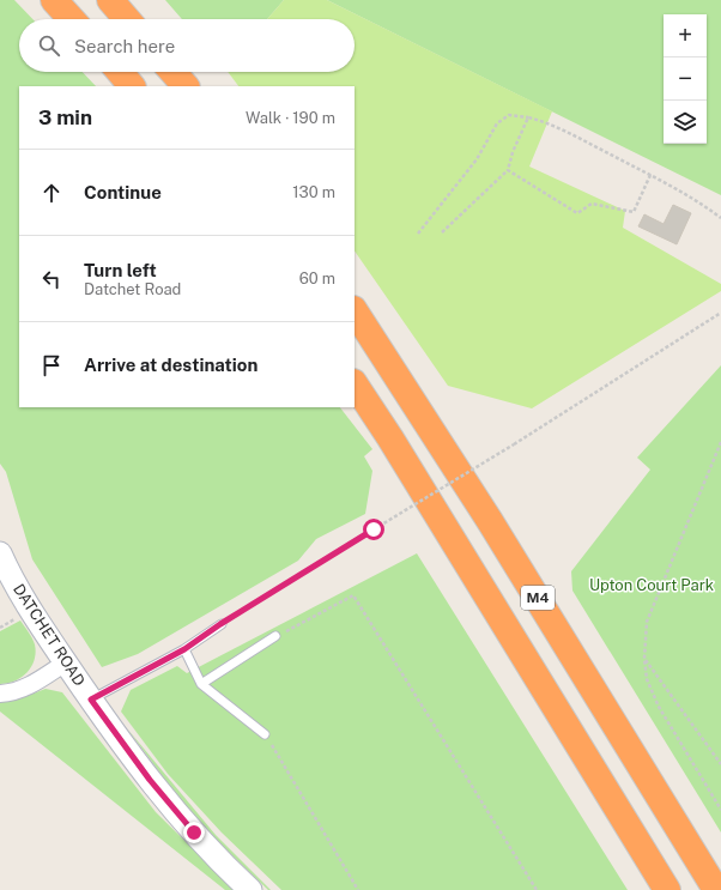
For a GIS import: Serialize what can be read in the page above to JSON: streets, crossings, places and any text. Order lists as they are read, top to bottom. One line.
{"streets":{"highway":["M4"],"main road":["DATCHET ROAD"]},"parks":["Upton Court Park"],"page":{"map_buttons":["+","−"],"search":"Search here","heading":["3 min","Walk · 190 m"],"list":[["Continue","130 m"],["Turn left","Datchet Road","60 m"],"Arrive at destination"]}}
